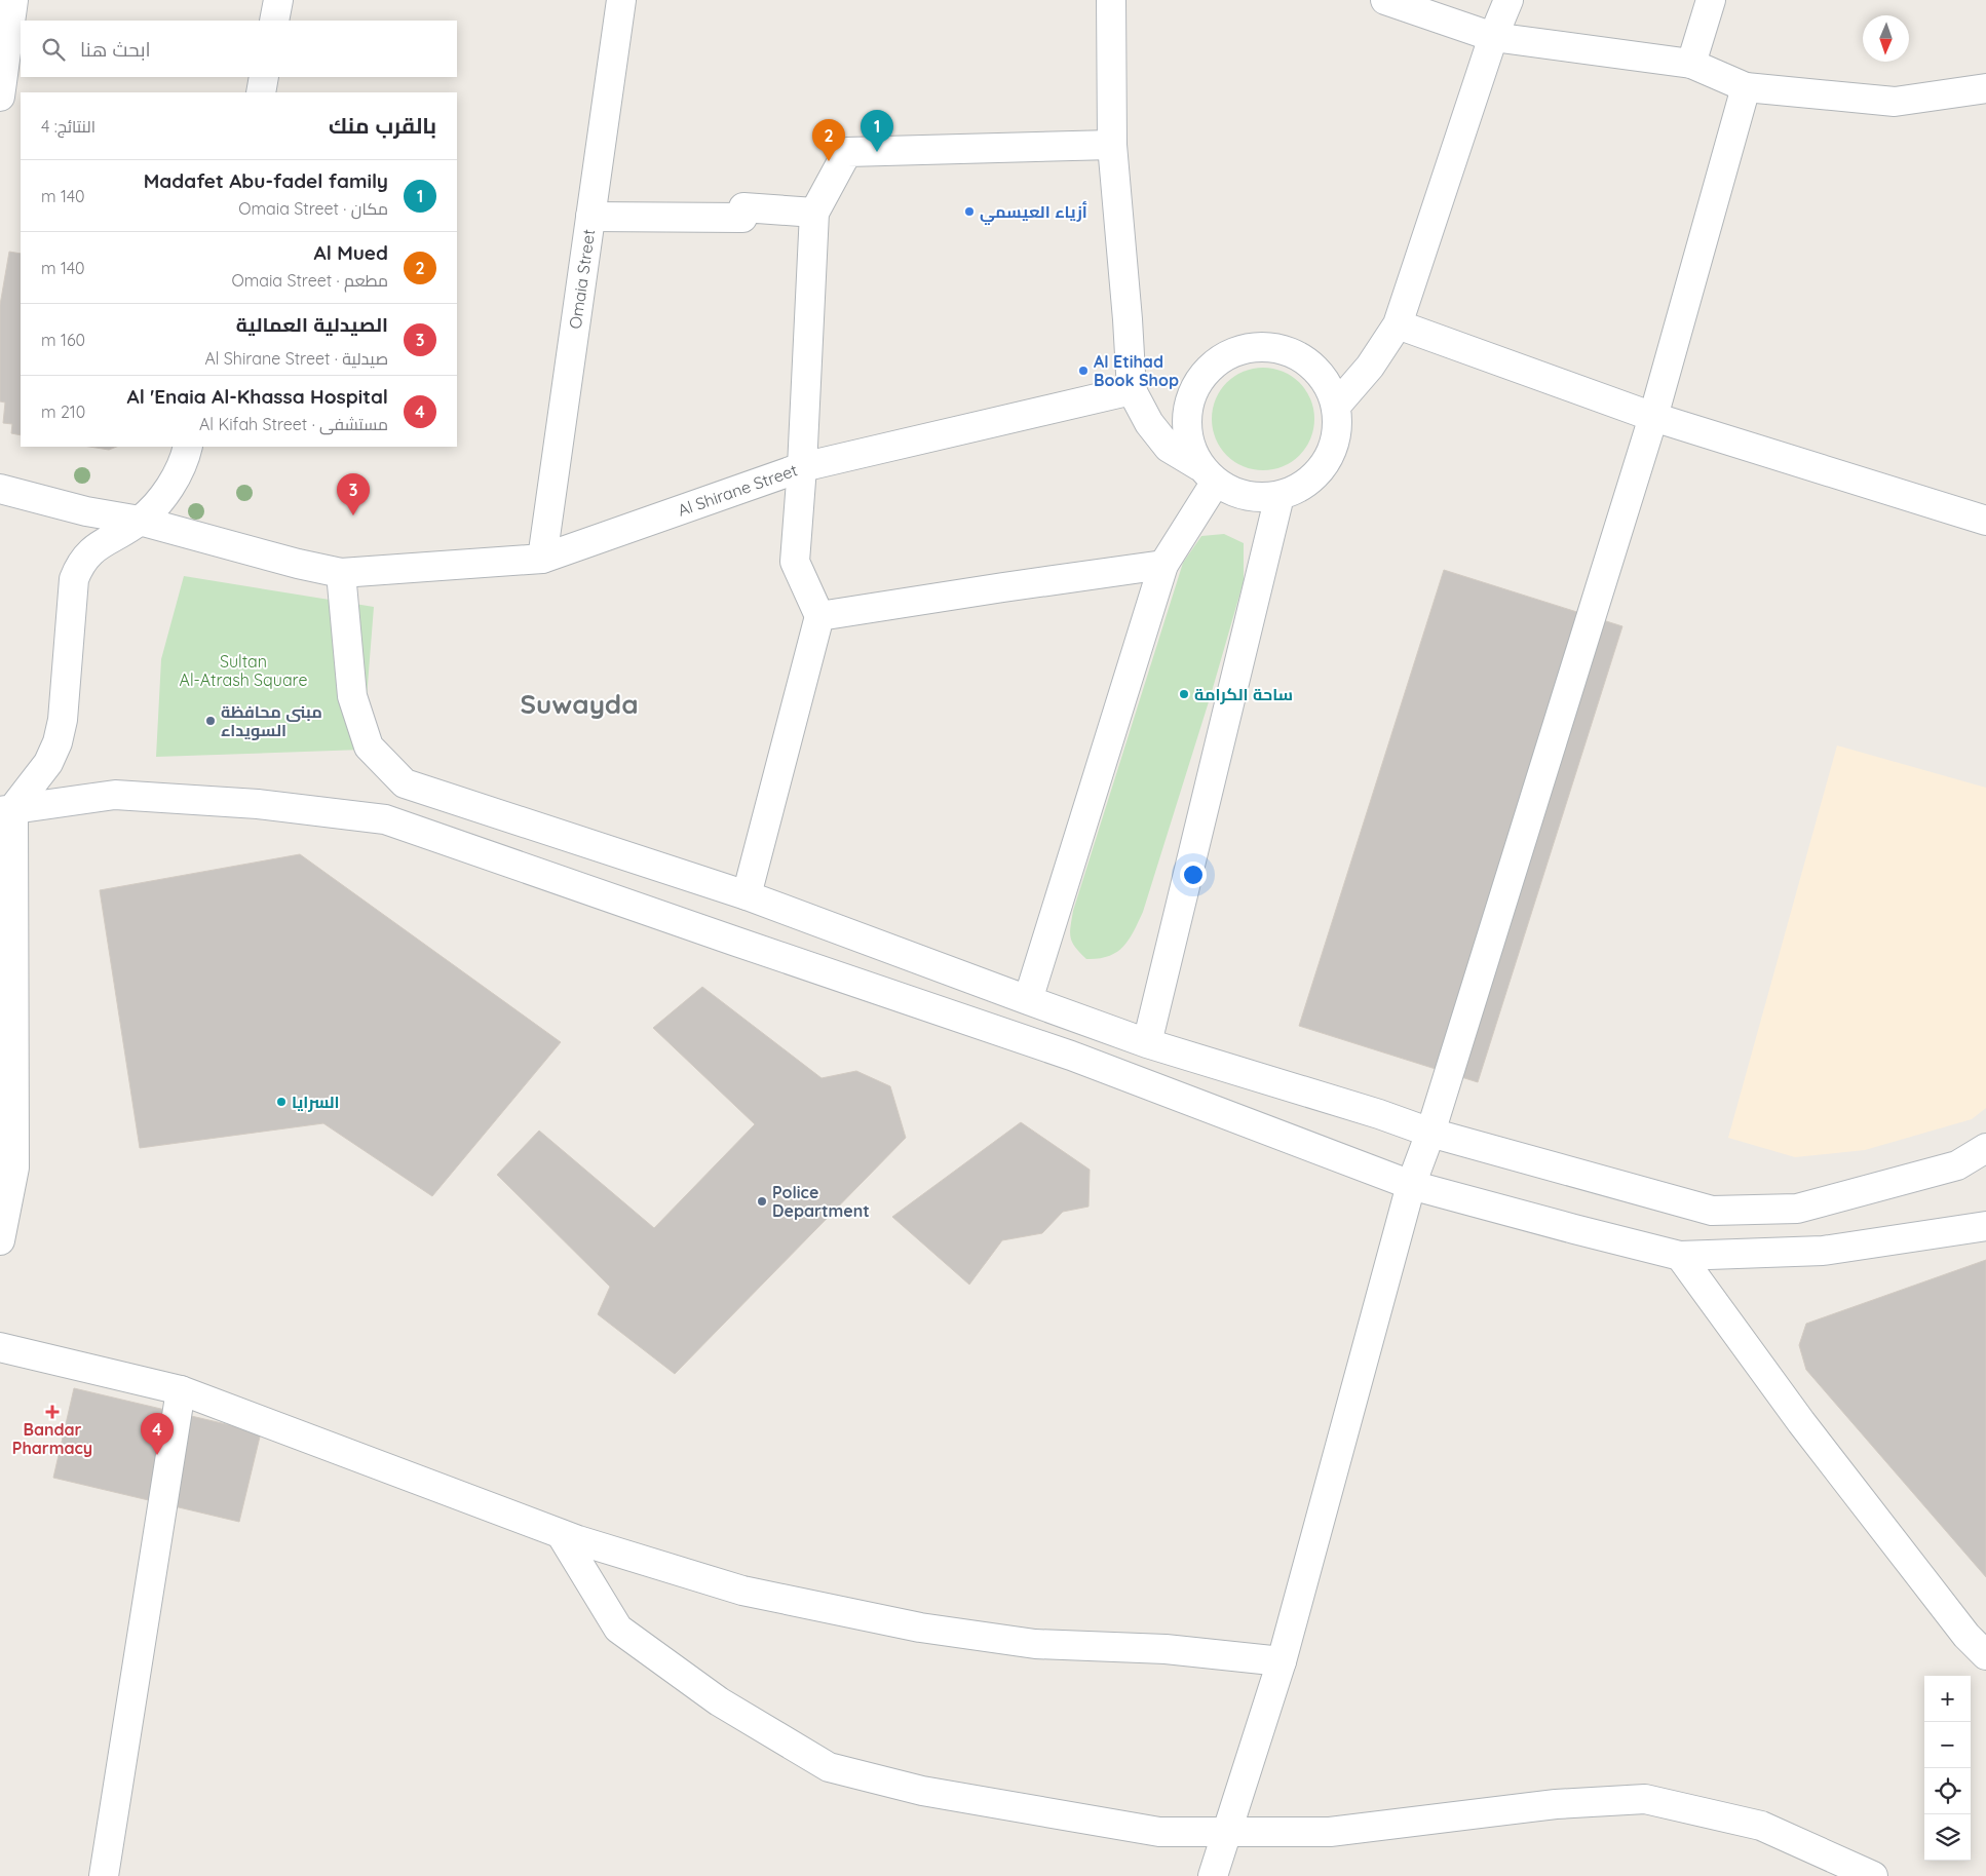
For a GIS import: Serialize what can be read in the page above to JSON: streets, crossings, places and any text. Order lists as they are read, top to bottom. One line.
{"streets":{"street":["Omaia Street","Al Shirane Street"]},"crossings":[["Omaia Street","Al Shirane Street"]],"districts":["Suwayda"],"parks":["Sultan Al-Atrash Square"],"places":{"other":["أزياء العيسمي","Al Etihad Book Shop","ساحة الكرامة","مبنى محافظة السويداء","السرايا","Police Department"],"health":["Bandar Pharmacy"]},"north":"bottom","page":{"search":"ابحث هنا","heading":["بالقرب منك","النتائج: 4"],"pins":["1","2","3","4"],"list":[{"mark":"1","name":"Madafet Abu-fadel family","note":"مكان · Omaia Street","value":"140 m"},{"mark":"2","name":"Al Mued","note":"مطعم · Omaia Street","value":"140 m"},{"mark":"3","name":"الصيدلية العمالية","note":"صيدلية · Al Shirane Street","value":"160 m"},{"mark":"4","name":"Al 'Enaia Al-Khassa Hospital","note":"مستشفى · Al Kifah Street","value":"210 m"}],"map_buttons":["+","−"]}}
